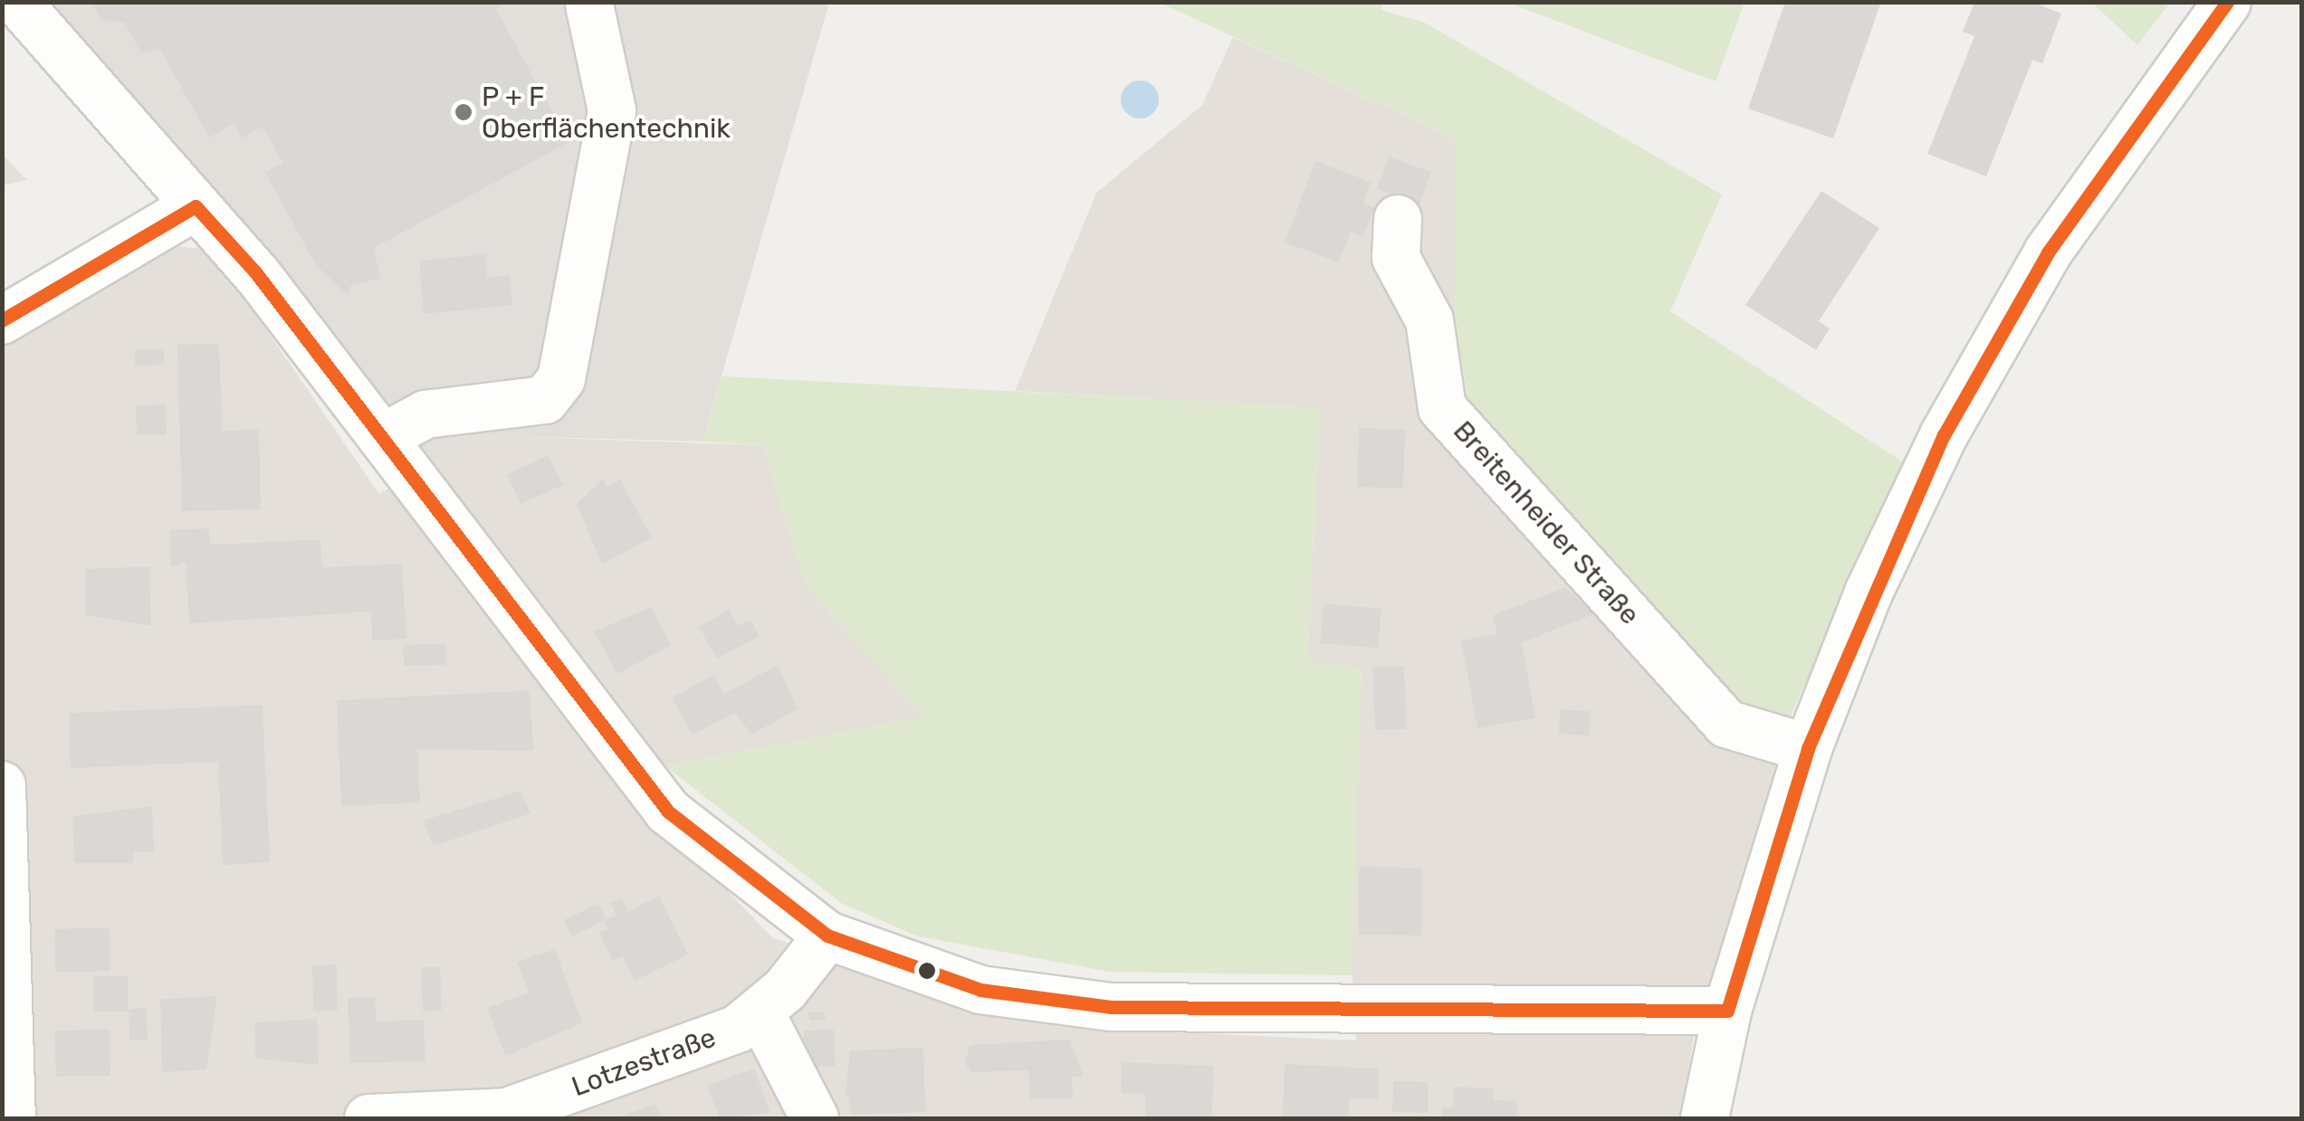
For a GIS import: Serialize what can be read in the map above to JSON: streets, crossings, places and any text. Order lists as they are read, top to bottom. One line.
{"streets":{"street":["Breitenheider Straße","Lotzestraße"]},"places":["P + F Oberflächentechnik"]}
